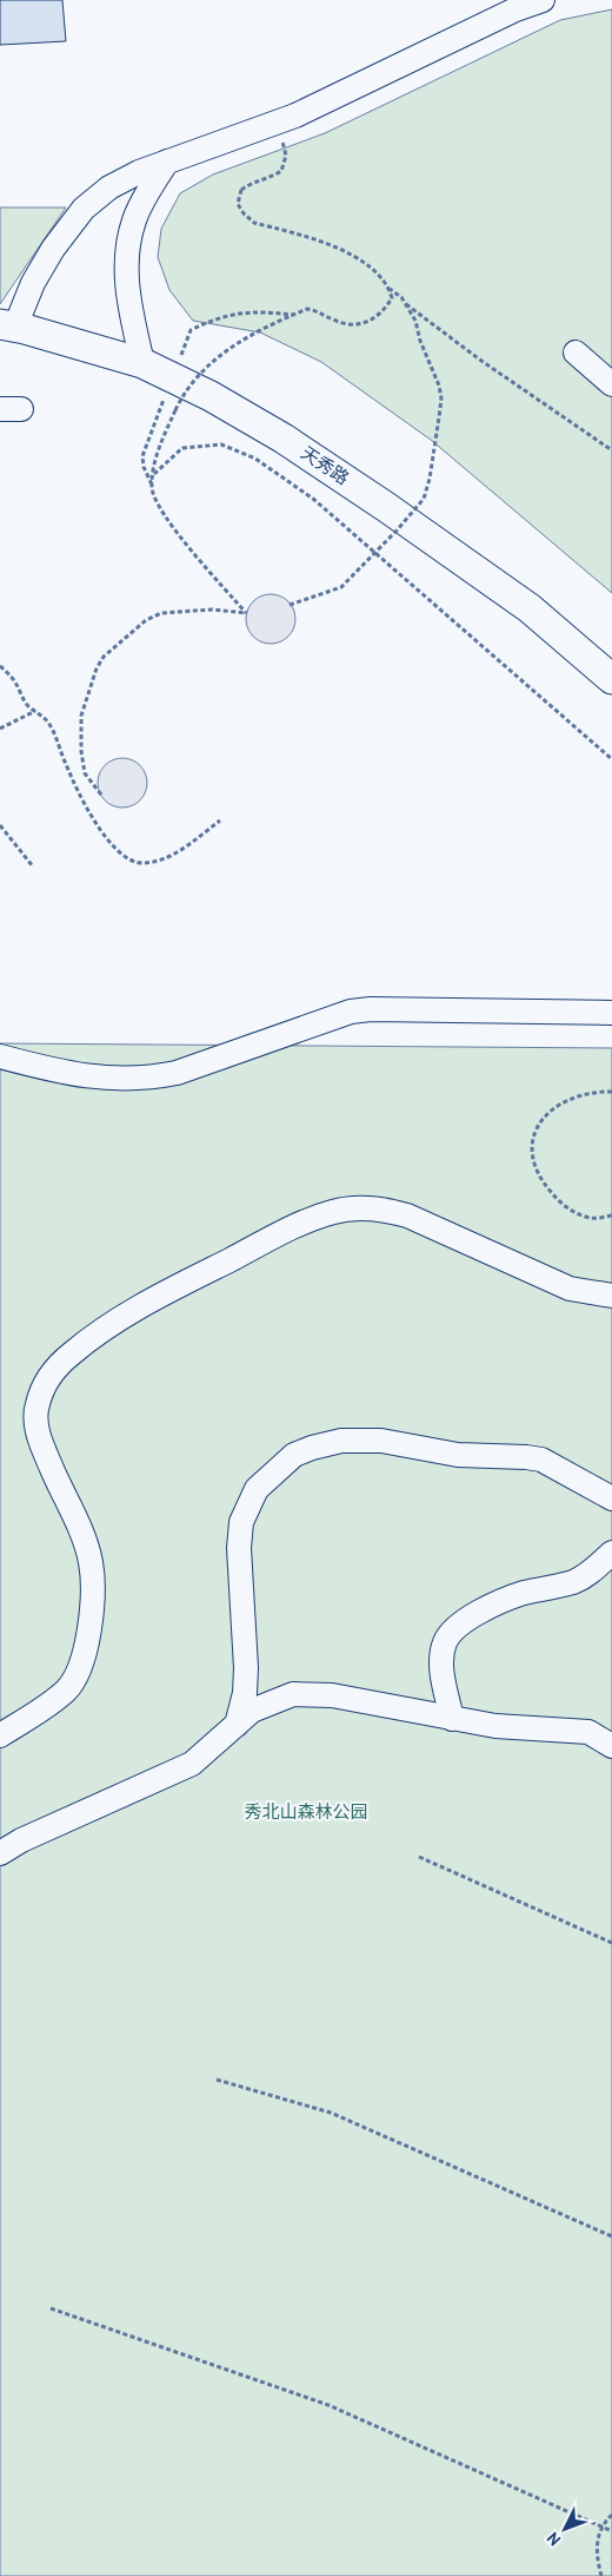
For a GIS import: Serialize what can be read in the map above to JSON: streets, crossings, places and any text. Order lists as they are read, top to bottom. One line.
{"streets":{"main road":["天秀路"]},"parks":["秀北山森林公园"],"north":"bottom left"}
